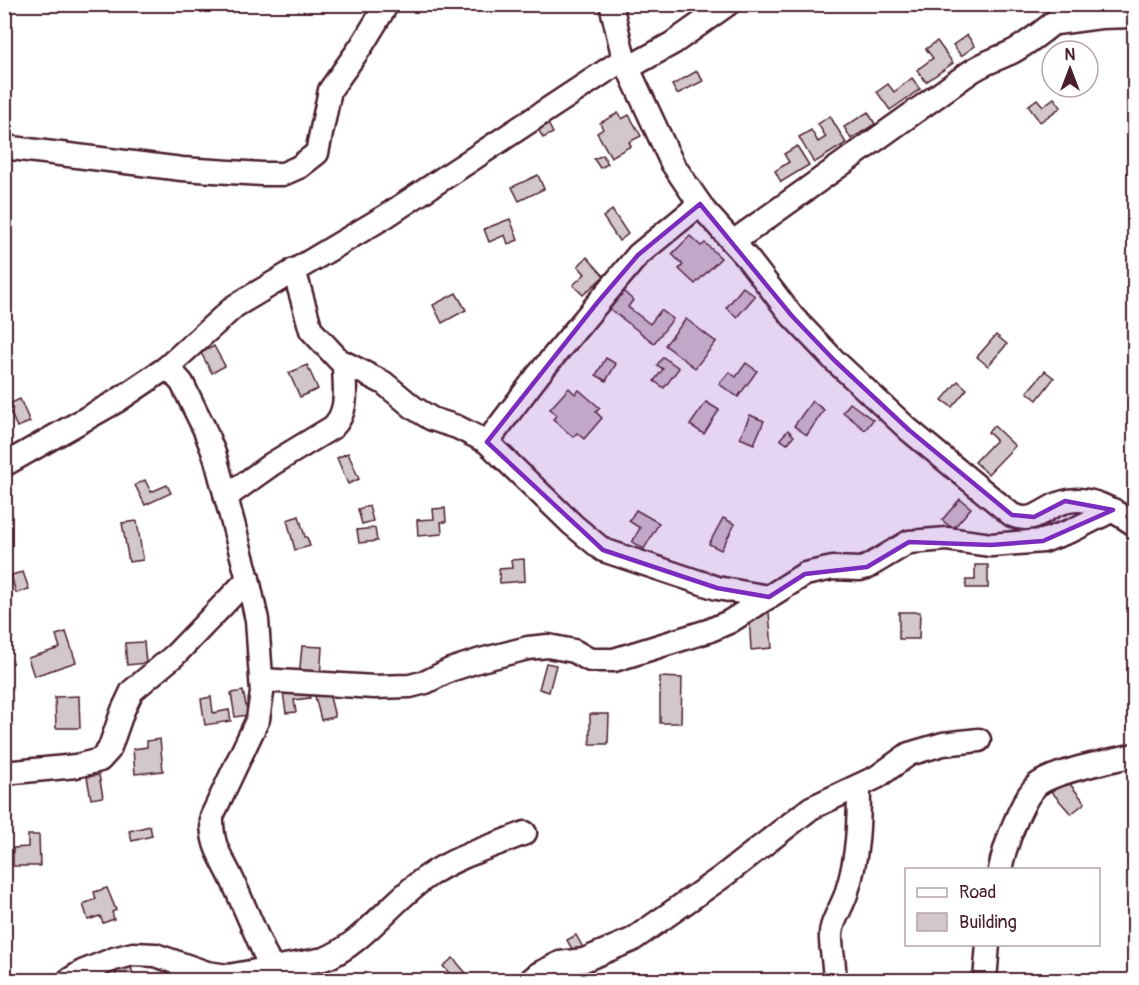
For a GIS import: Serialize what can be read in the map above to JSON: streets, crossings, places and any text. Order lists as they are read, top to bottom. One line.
{"legend":["Road","Building"],"north":"top"}
